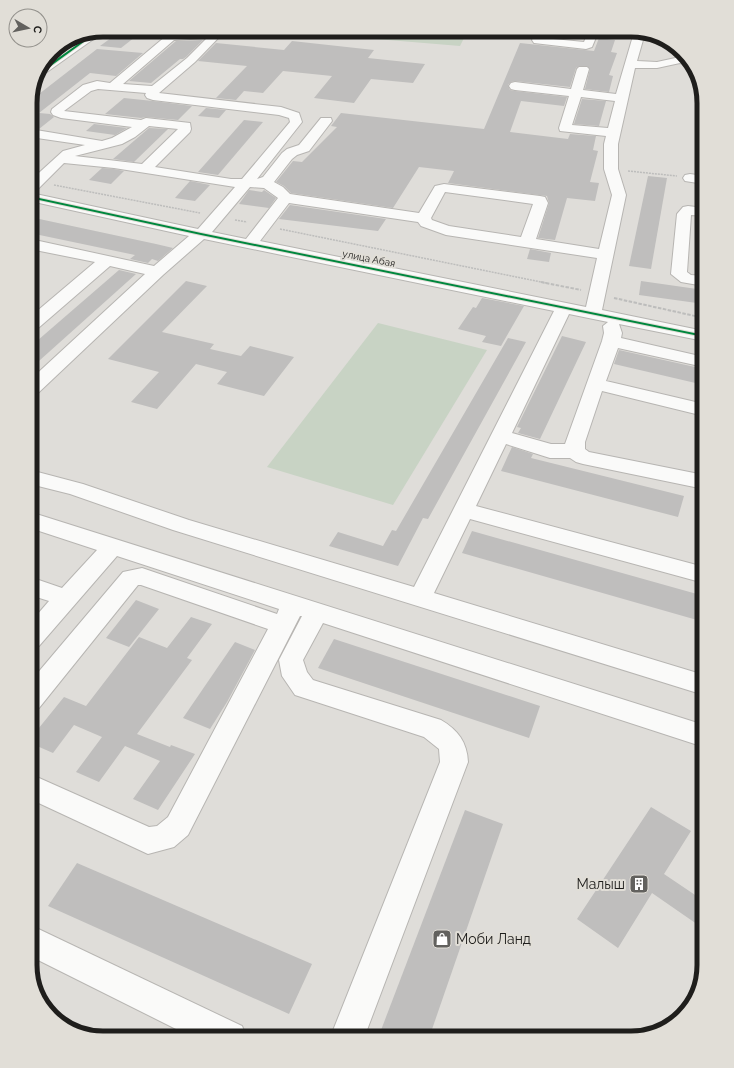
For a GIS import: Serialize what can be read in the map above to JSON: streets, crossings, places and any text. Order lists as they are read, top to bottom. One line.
{"streets":{"street":["улица Абая"]},"places":{"building":["Малыш"],"shop":["Моби Ланд"]},"north":"right"}
